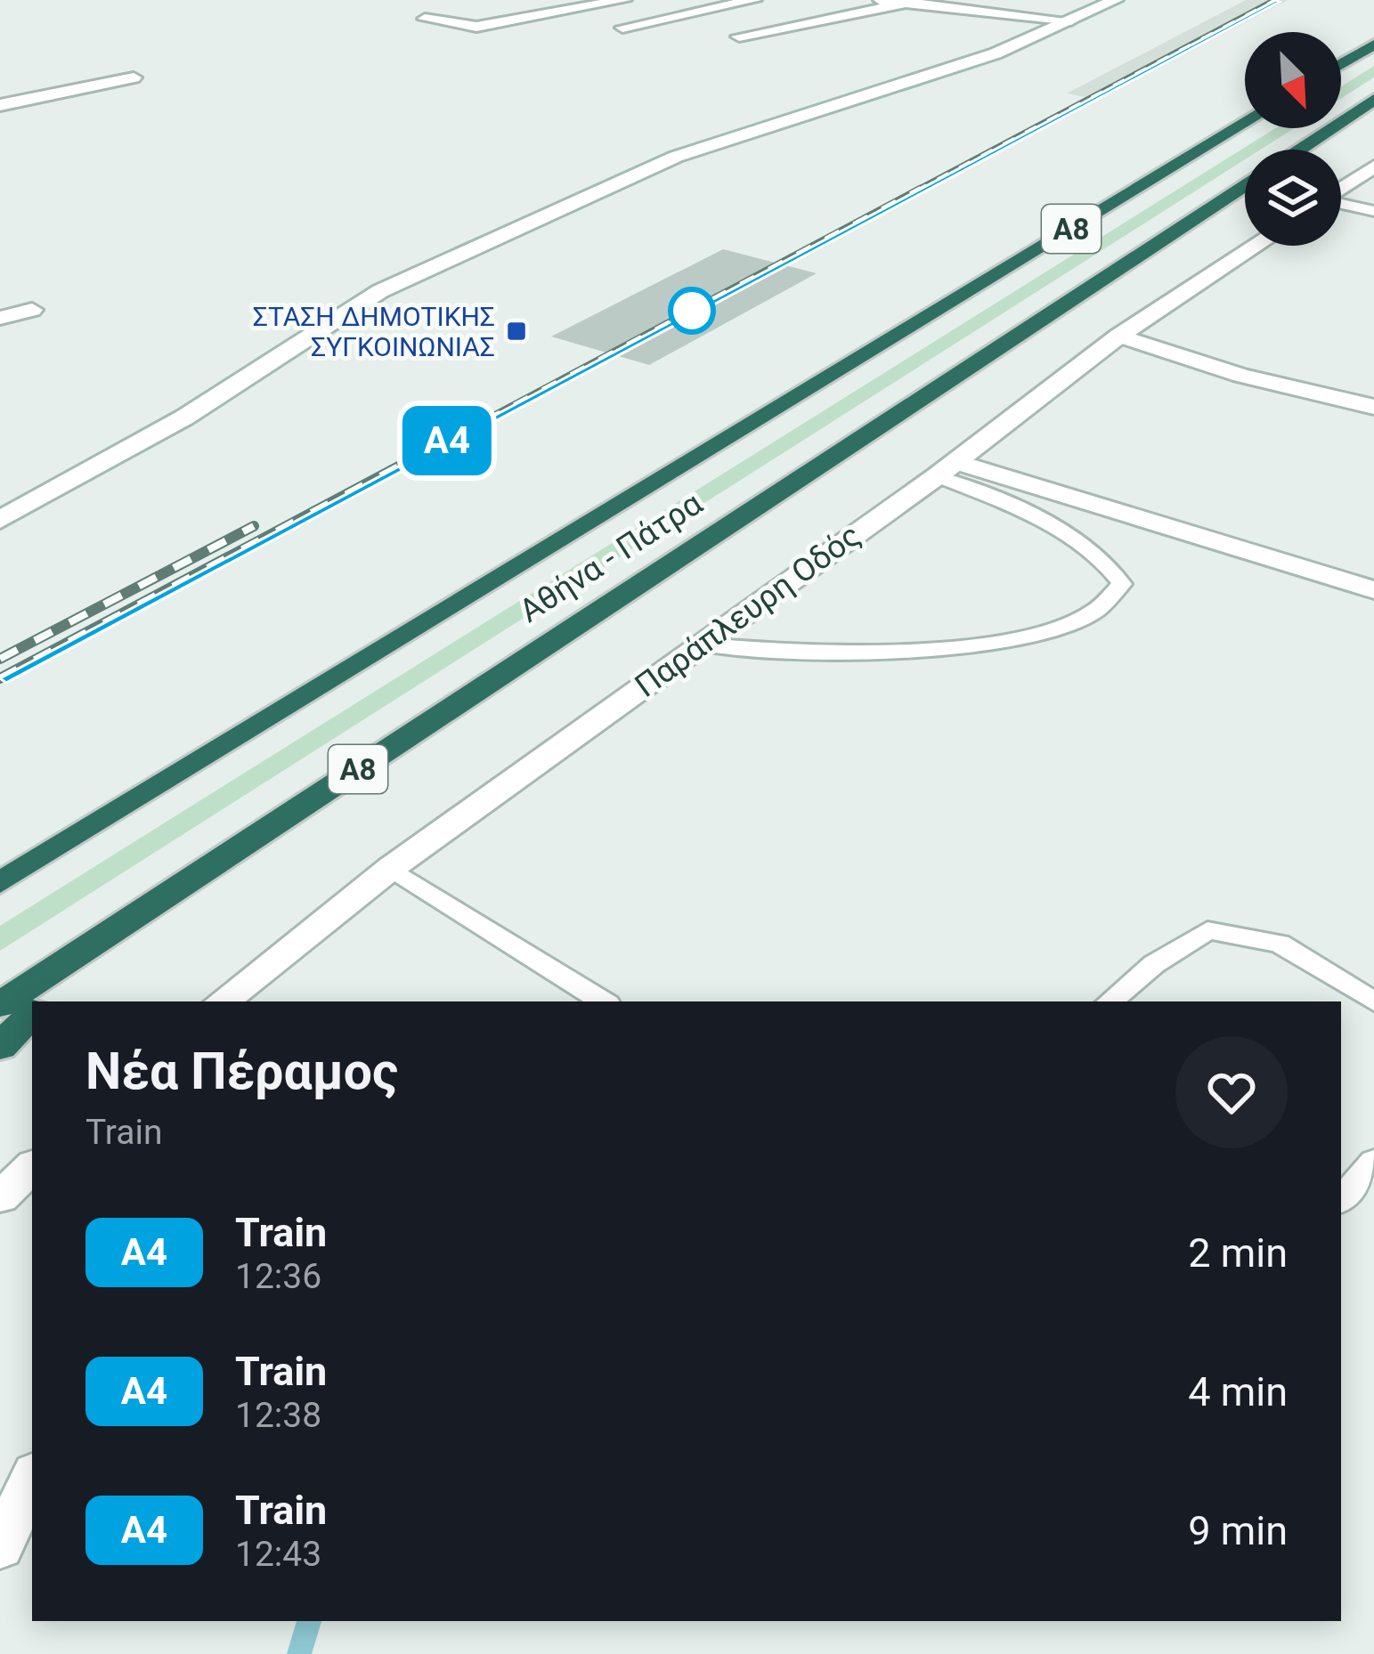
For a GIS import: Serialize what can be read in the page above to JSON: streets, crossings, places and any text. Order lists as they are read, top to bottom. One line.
{"streets":{"highway":["Α8","Αθήνα - Πάτρα"],"street":["Παράπλευρη Οδός"]},"places":{"transit":["ΣΤΑΣΗ ΔΗΜΟΤΙΚΗΣ ΣΥΓΚΟΙΝΩΝΙΑΣ"]},"north":"bottom right","page":{"on_map":"A4","heading":["Νέα Πέραμος","Train"],"list":[{"mark":"A4","name":"Train","note":"12:36","value":"2 min"},{"mark":"A4","name":"Train","note":"12:38","value":"4 min"},{"mark":"A4","name":"Train","note":"12:43","value":"9 min"}]}}
